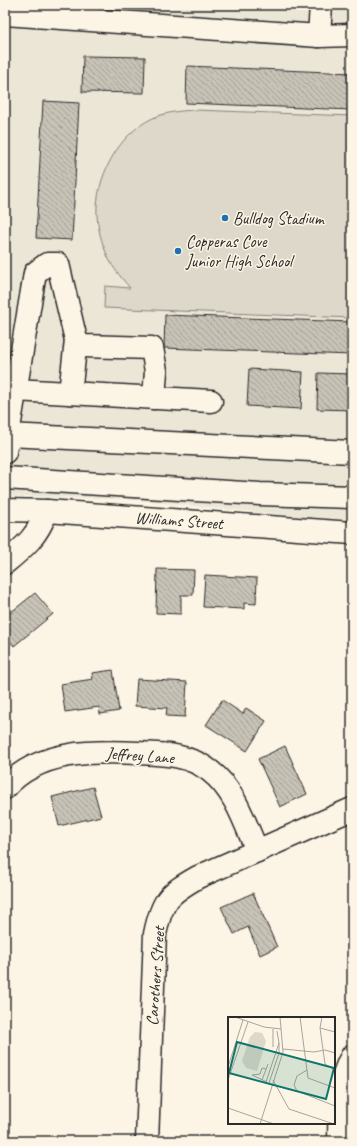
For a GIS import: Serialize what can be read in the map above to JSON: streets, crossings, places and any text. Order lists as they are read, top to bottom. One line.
{"streets":{"street":["Williams Street","Jeffrey Lane","Carothers Street"]},"crossings":[["Jeffrey Lane","Carothers Street"]],"places":["Bulldog Stadium","Copperas Cove Junior High School"]}
